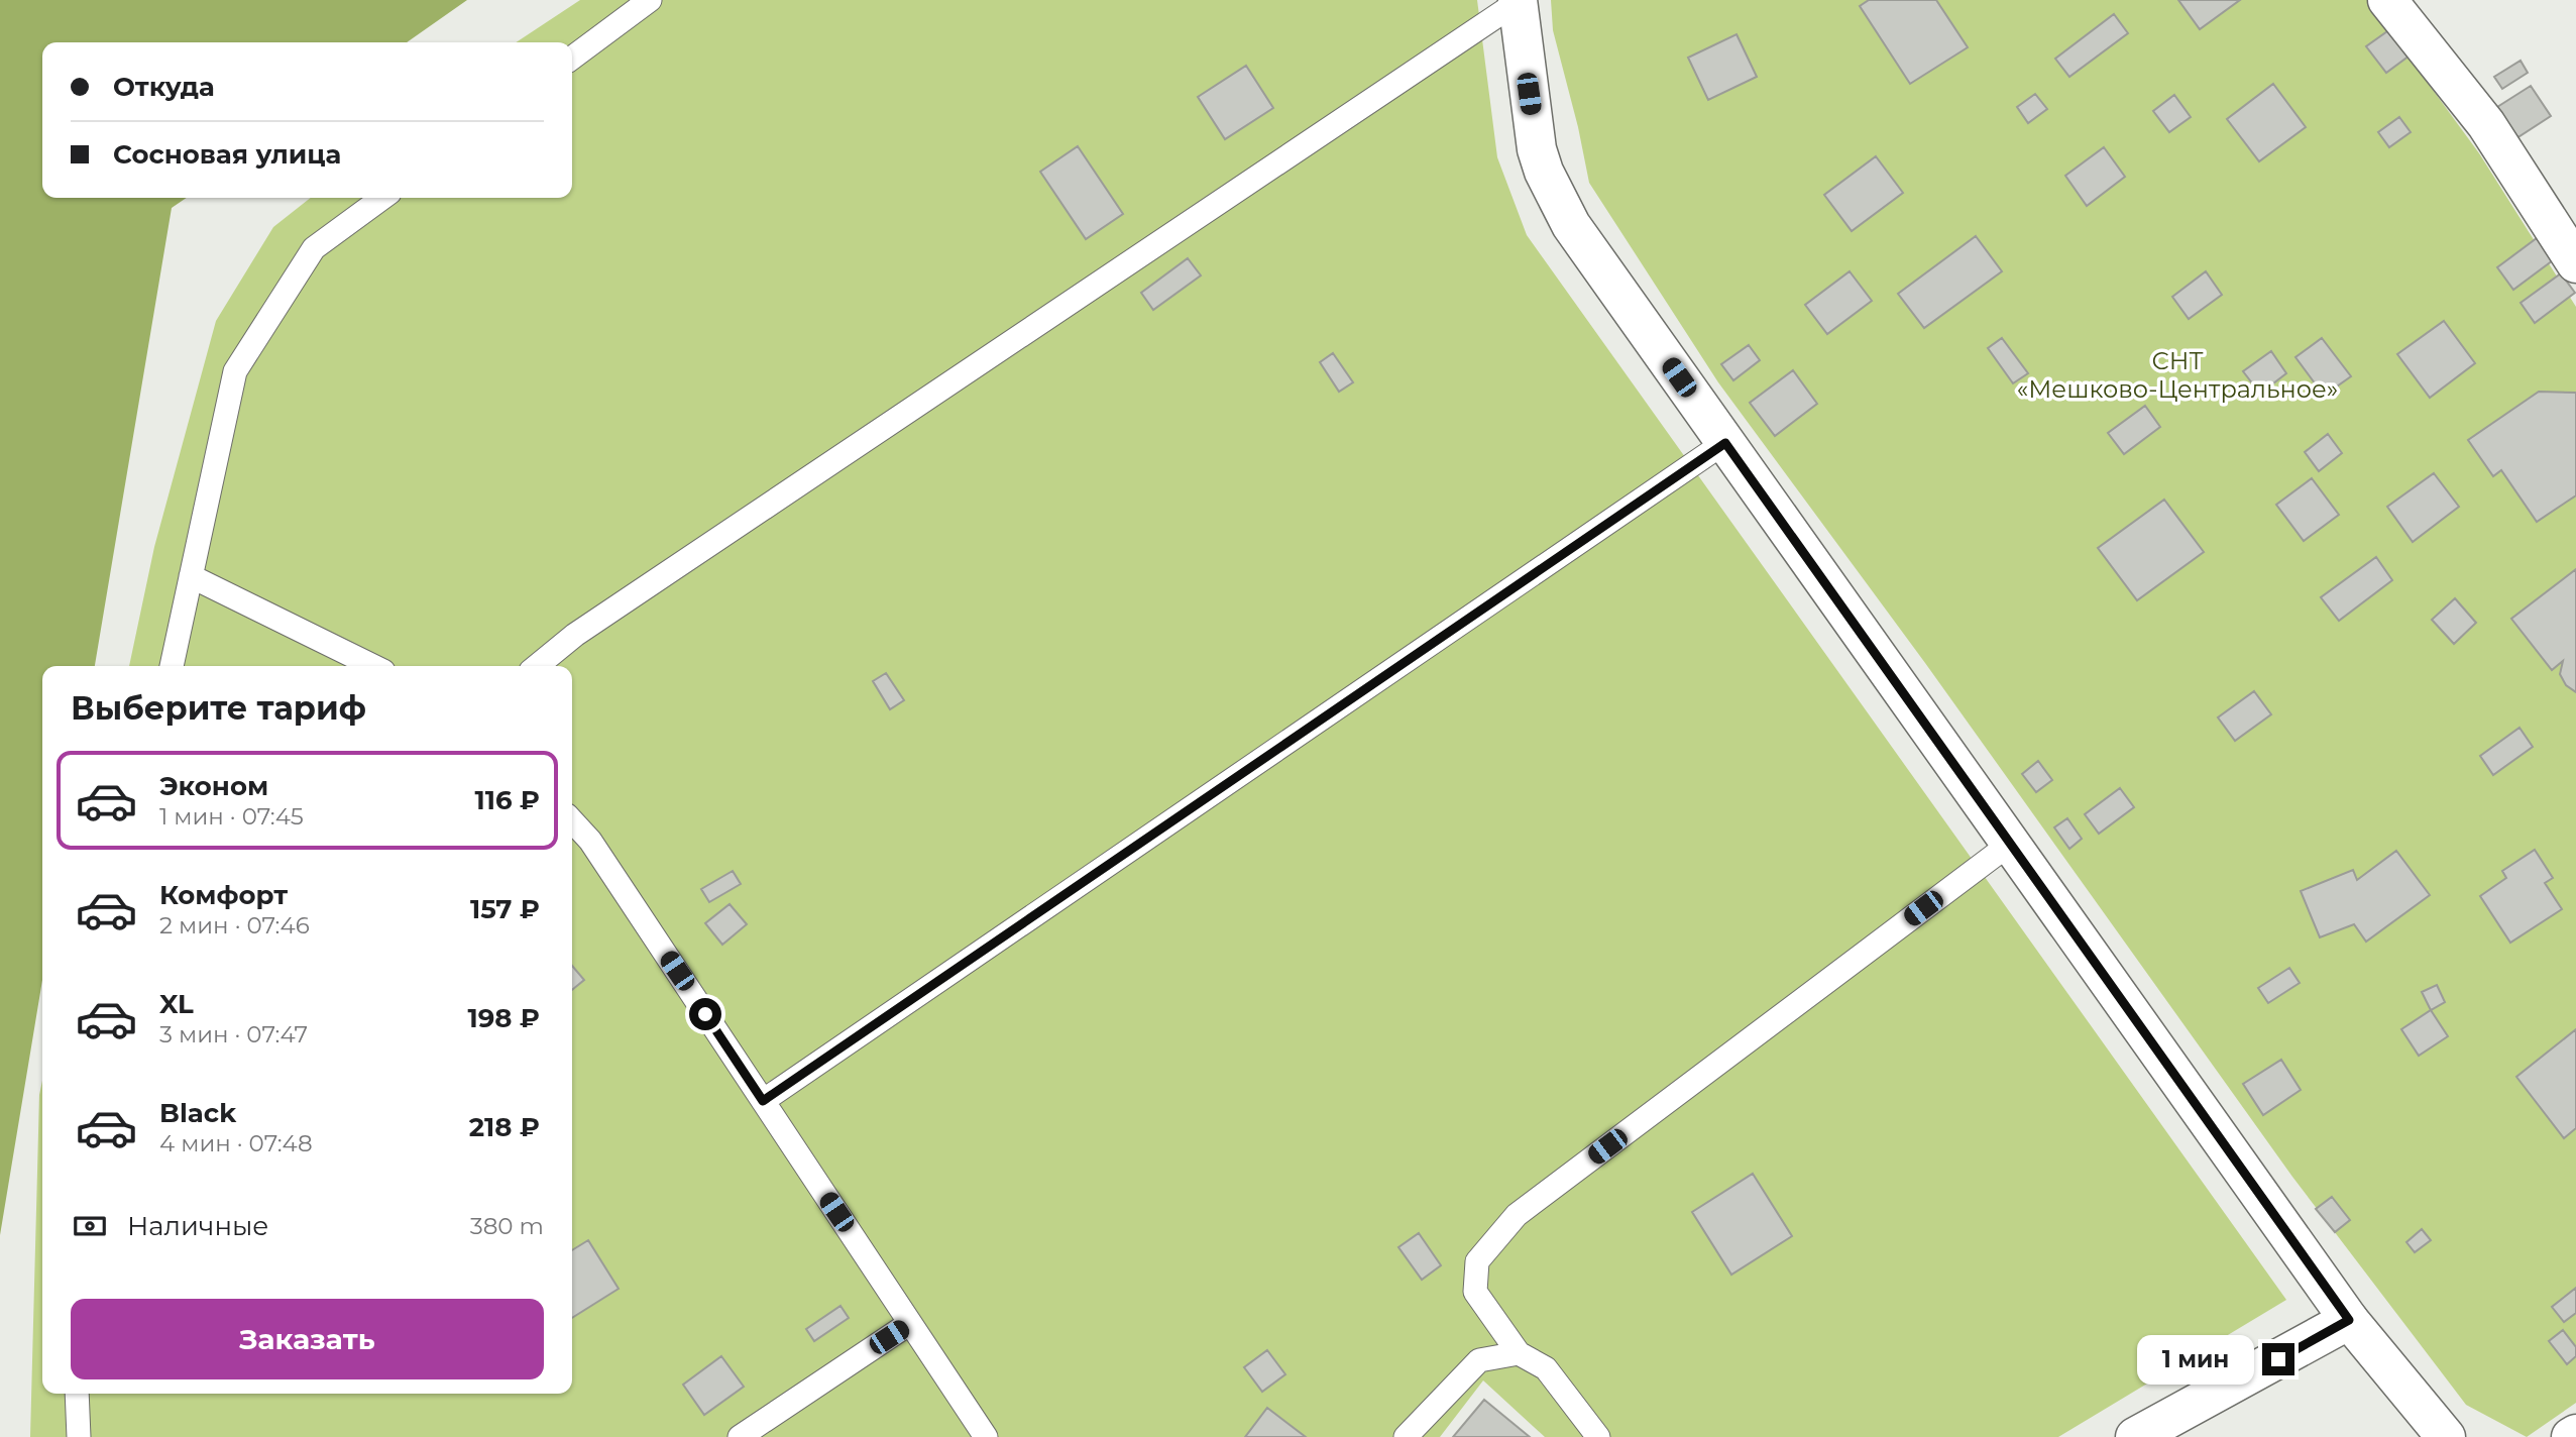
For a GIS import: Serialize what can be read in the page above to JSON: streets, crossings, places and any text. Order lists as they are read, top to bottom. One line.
{"parks":["СНТ «Мешково-Центральное»"],"page":{"banner":["Откуда","Сосновая улица"],"heading":"Выберите тариф","list":[{"name":"Эконом","note":"1 мин · 07:45","value":"116 ₽"},{"name":"Комфорт","note":"2 мин · 07:46","value":"157 ₽"},{"name":"XL","note":"3 мин · 07:47","value":"198 ₽"},{"name":"Black","note":"4 мин · 07:48","value":"218 ₽"}],"pay":["Наличные","380 m"],"buttons":"Заказать","bubble":"1 мин"}}
